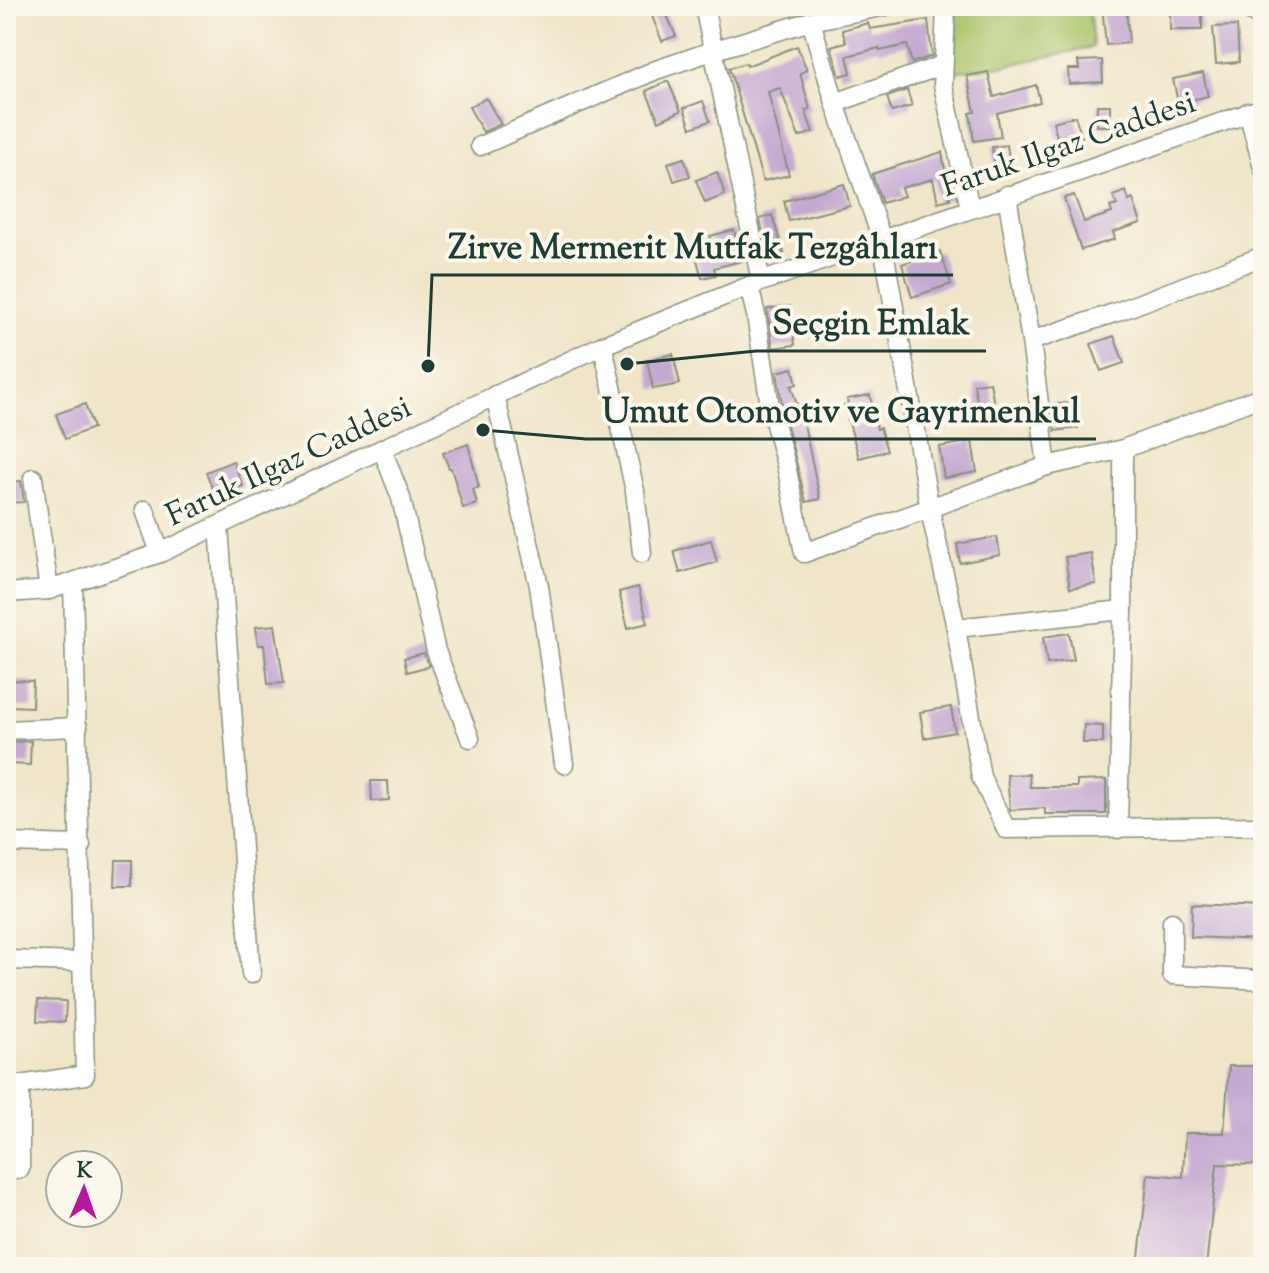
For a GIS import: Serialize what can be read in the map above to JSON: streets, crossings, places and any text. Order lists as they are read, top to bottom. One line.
{"streets":{"street":["Faruk Ilgaz Caddesi"]},"places":["Seçgin Emlak","Zirve Mermerit Mutfak Tezgâhları","Umut Otomotiv ve Gayrimenkul"],"north":"top"}
